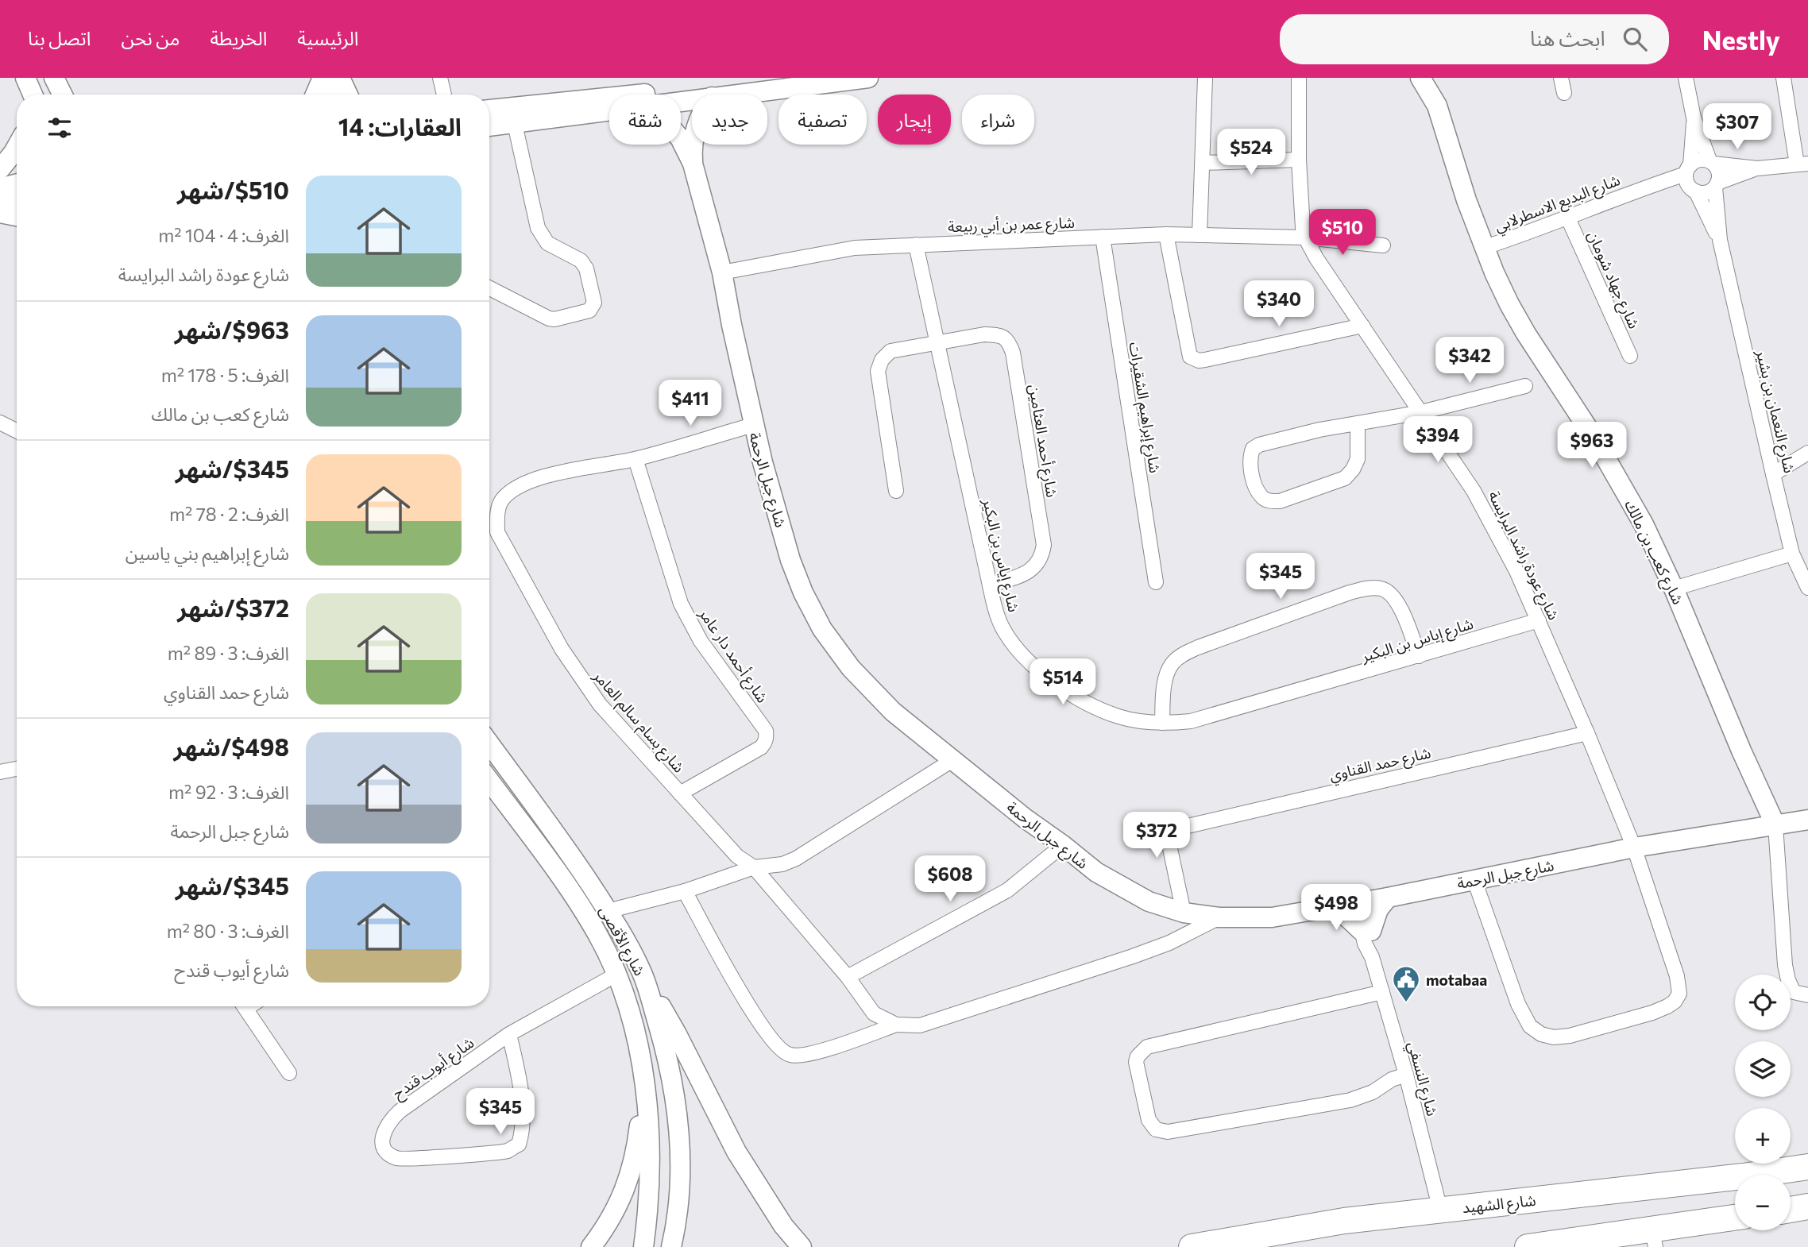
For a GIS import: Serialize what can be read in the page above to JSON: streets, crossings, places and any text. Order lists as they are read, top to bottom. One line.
{"streets":{"highway":["شارع الشهيد"],"street":["شارع البديع الاسطرلابي","شارع عمر بن أبي ربيعة","شارع جهاد شومان","شارع إبراهيم الشقيرات","شارع النعمان بن بشير","شارع أحمد العثامين","شارع جبل الرحمة","شارع كعب بن مالك","شارع إياس بن البكير","شارع عودة راشد البرايسة","شارع أحمد دار عامر","شارع بسام سالم العامر","شارع حمد القناوي","شارع الأقصى","شارع أيوب قندح","شارع النسفي"]},"crossings":[["شارع البديع الاسطرلابي","شارع جهاد شومان"],["شارع البديع الاسطرلابي","شارع النعمان بن بشير"],["شارع البديع الاسطرلابي","شارع كعب بن مالك"],["شارع عمر بن أبي ربيعة","شارع إبراهيم الشقيرات"],["شارع عمر بن أبي ربيعة","شارع جبل الرحمة"],["شارع عمر بن أبي ربيعة","شارع إياس بن البكير"],["شارع عمر بن أبي ربيعة","شارع عودة راشد البرايسة"],["شارع أحمد العثامين","شارع إياس بن البكير"],["شارع جبل الرحمة","شارع كعب بن مالك"],["شارع جبل الرحمة","شارع عودة راشد البرايسة"],["شارع جبل الرحمة","شارع حمد القناوي"],["شارع جبل الرحمة","شارع النسفي"],["شارع إياس بن البكير","شارع عودة راشد البرايسة"],["شارع عودة راشد البرايسة","شارع حمد القناوي"],["شارع أحمد دار عامر","شارع بسام سالم العامر"],["شارع الأقصى","شارع أيوب قندح"],["شارع النسفي","شارع الشهيد"]],"places":{"public building":["motabaa"]},"page":{"header":"Nestly","search":"ابحث هنا","nav":["الرئيسية","الخريطة","من نحن","اتصل بنا"],"chip":["شراء","إيجار","تصفية","جديد","شقة"],"heading":"العقارات: 14","price":["$307","$524","$510","$340","$342","$411","$394","$963","$345","$514","$372","$608","$498","$345"],"list":[{"name":"$510/شهر","note":"الغرف: 4 · 104 m² · شارع عودة راشد البرايسة"},{"name":"$963/شهر","note":"الغرف: 5 · 178 m² · شارع كعب بن مالك"},{"name":"$345/شهر","note":"الغرف: 2 · 78 m² · شارع إبراهيم بني ياسين"},{"name":"$372/شهر","note":"الغرف: 3 · 89 m² · شارع حمد القناوي"},{"name":"$498/شهر","note":"الغرف: 3 · 92 m² · شارع جبل الرحمة"},{"name":"$345/شهر","note":"الغرف: 3 · 80 m² · شارع أيوب قندح"}],"map_buttons":["+","−"]}}
